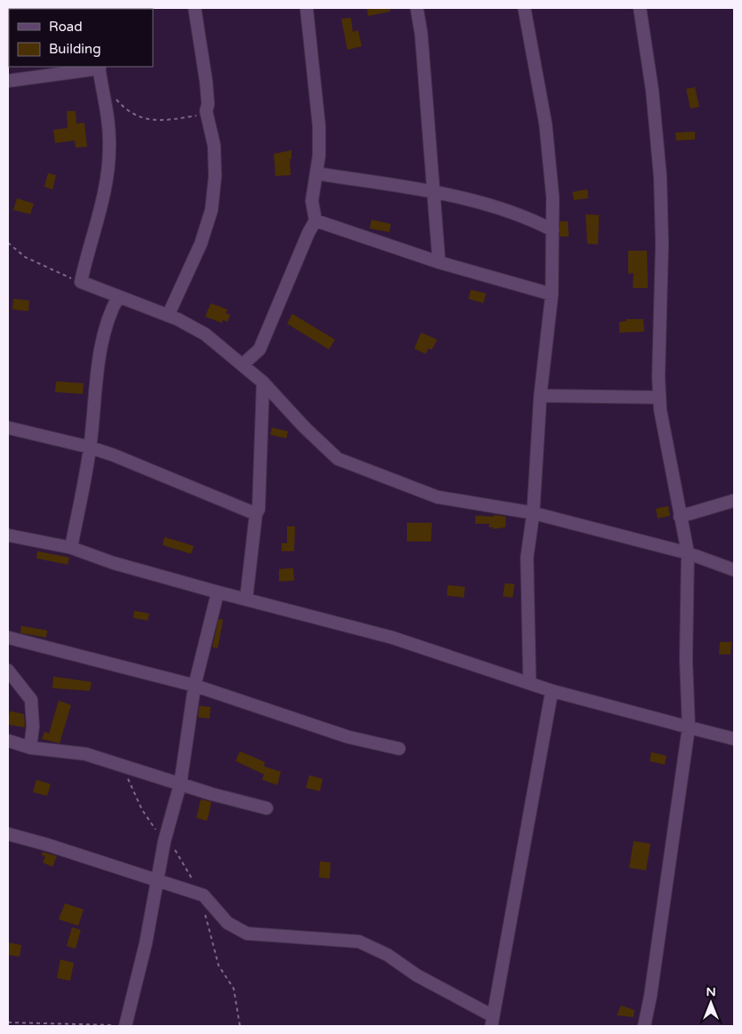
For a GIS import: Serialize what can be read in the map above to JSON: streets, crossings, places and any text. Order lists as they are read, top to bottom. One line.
{"legend":["Road","Building"],"north":"top"}
